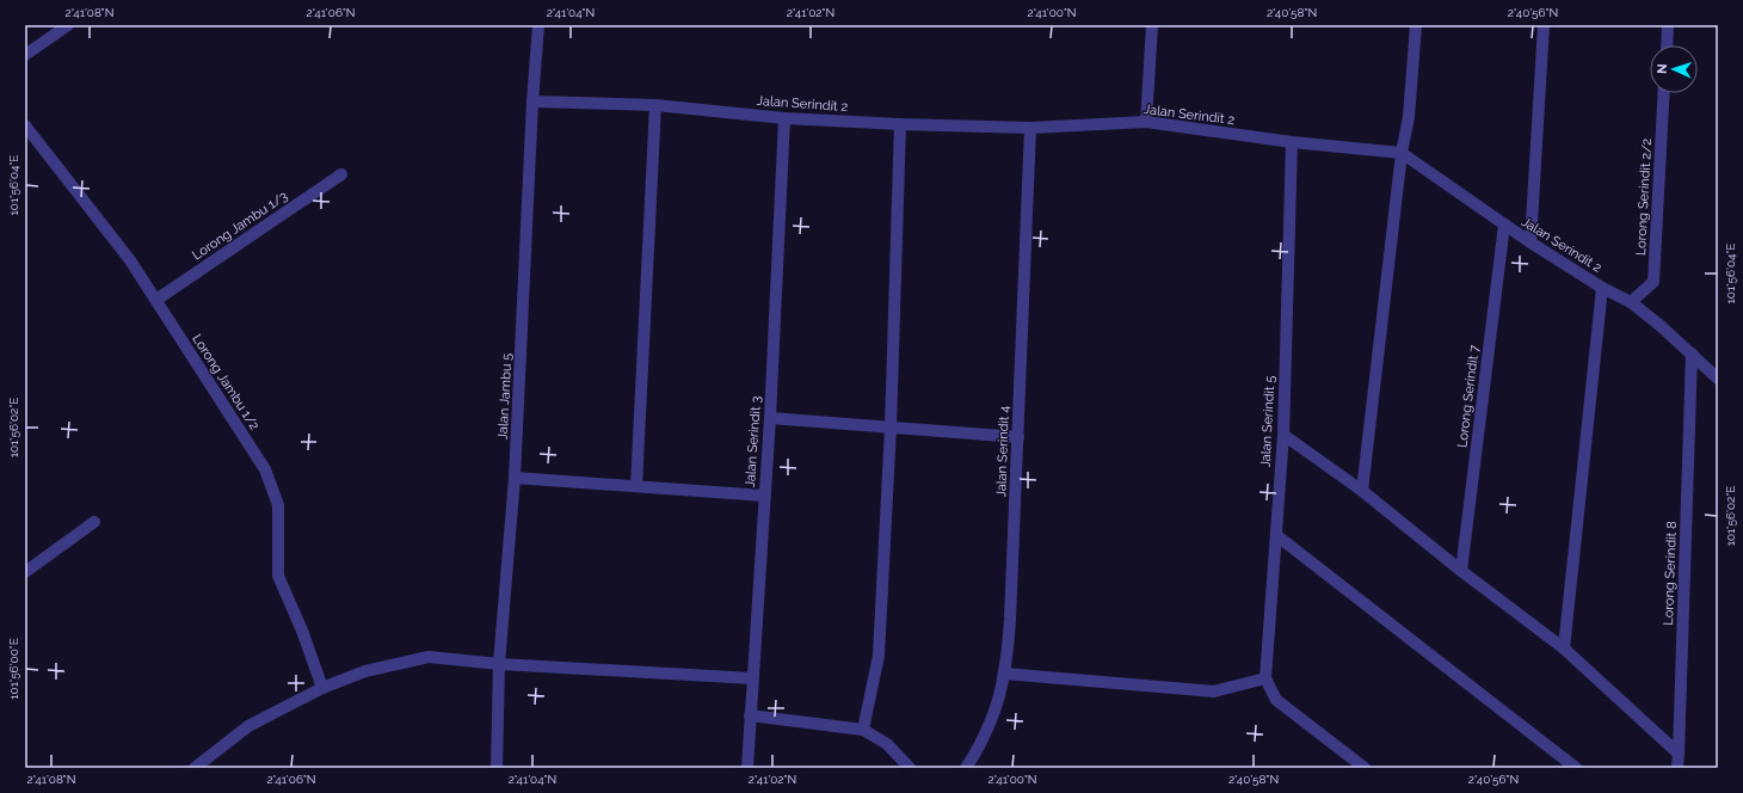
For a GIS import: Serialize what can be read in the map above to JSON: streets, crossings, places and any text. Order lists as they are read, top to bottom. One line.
{"streets":{"street":["Jalan Serindit 2","Lorong Serindit 2/2","Lorong Jambu 1/3","Lorong Jambu 1/2","Jalan Jambu 5","Lorong Serindit 7","Jalan Serindit 5","Jalan Serindit 3","Jalan Serindit 4","Lorong Serindit 8"]},"crossings":[["Jalan Serindit 2","Lorong Serindit 2/2"],["Jalan Serindit 2","Jalan Jambu 5"],["Jalan Serindit 2","Lorong Serindit 7"],["Jalan Serindit 2","Jalan Serindit 5"],["Jalan Serindit 2","Jalan Serindit 3"],["Jalan Serindit 2","Jalan Serindit 4"],["Jalan Serindit 2","Lorong Serindit 8"],["Lorong Jambu 1/3","Lorong Jambu 1/2"]],"north":"left","coordinates":["2°41'08\"N","2°41'06\"N","2°41'04\"N","2°41'02\"N","2°41'00\"N","2°40'58\"N","2°40'56\"N","101°56'04\"E","101°56'02\"E","101°56'00\"E"]}
